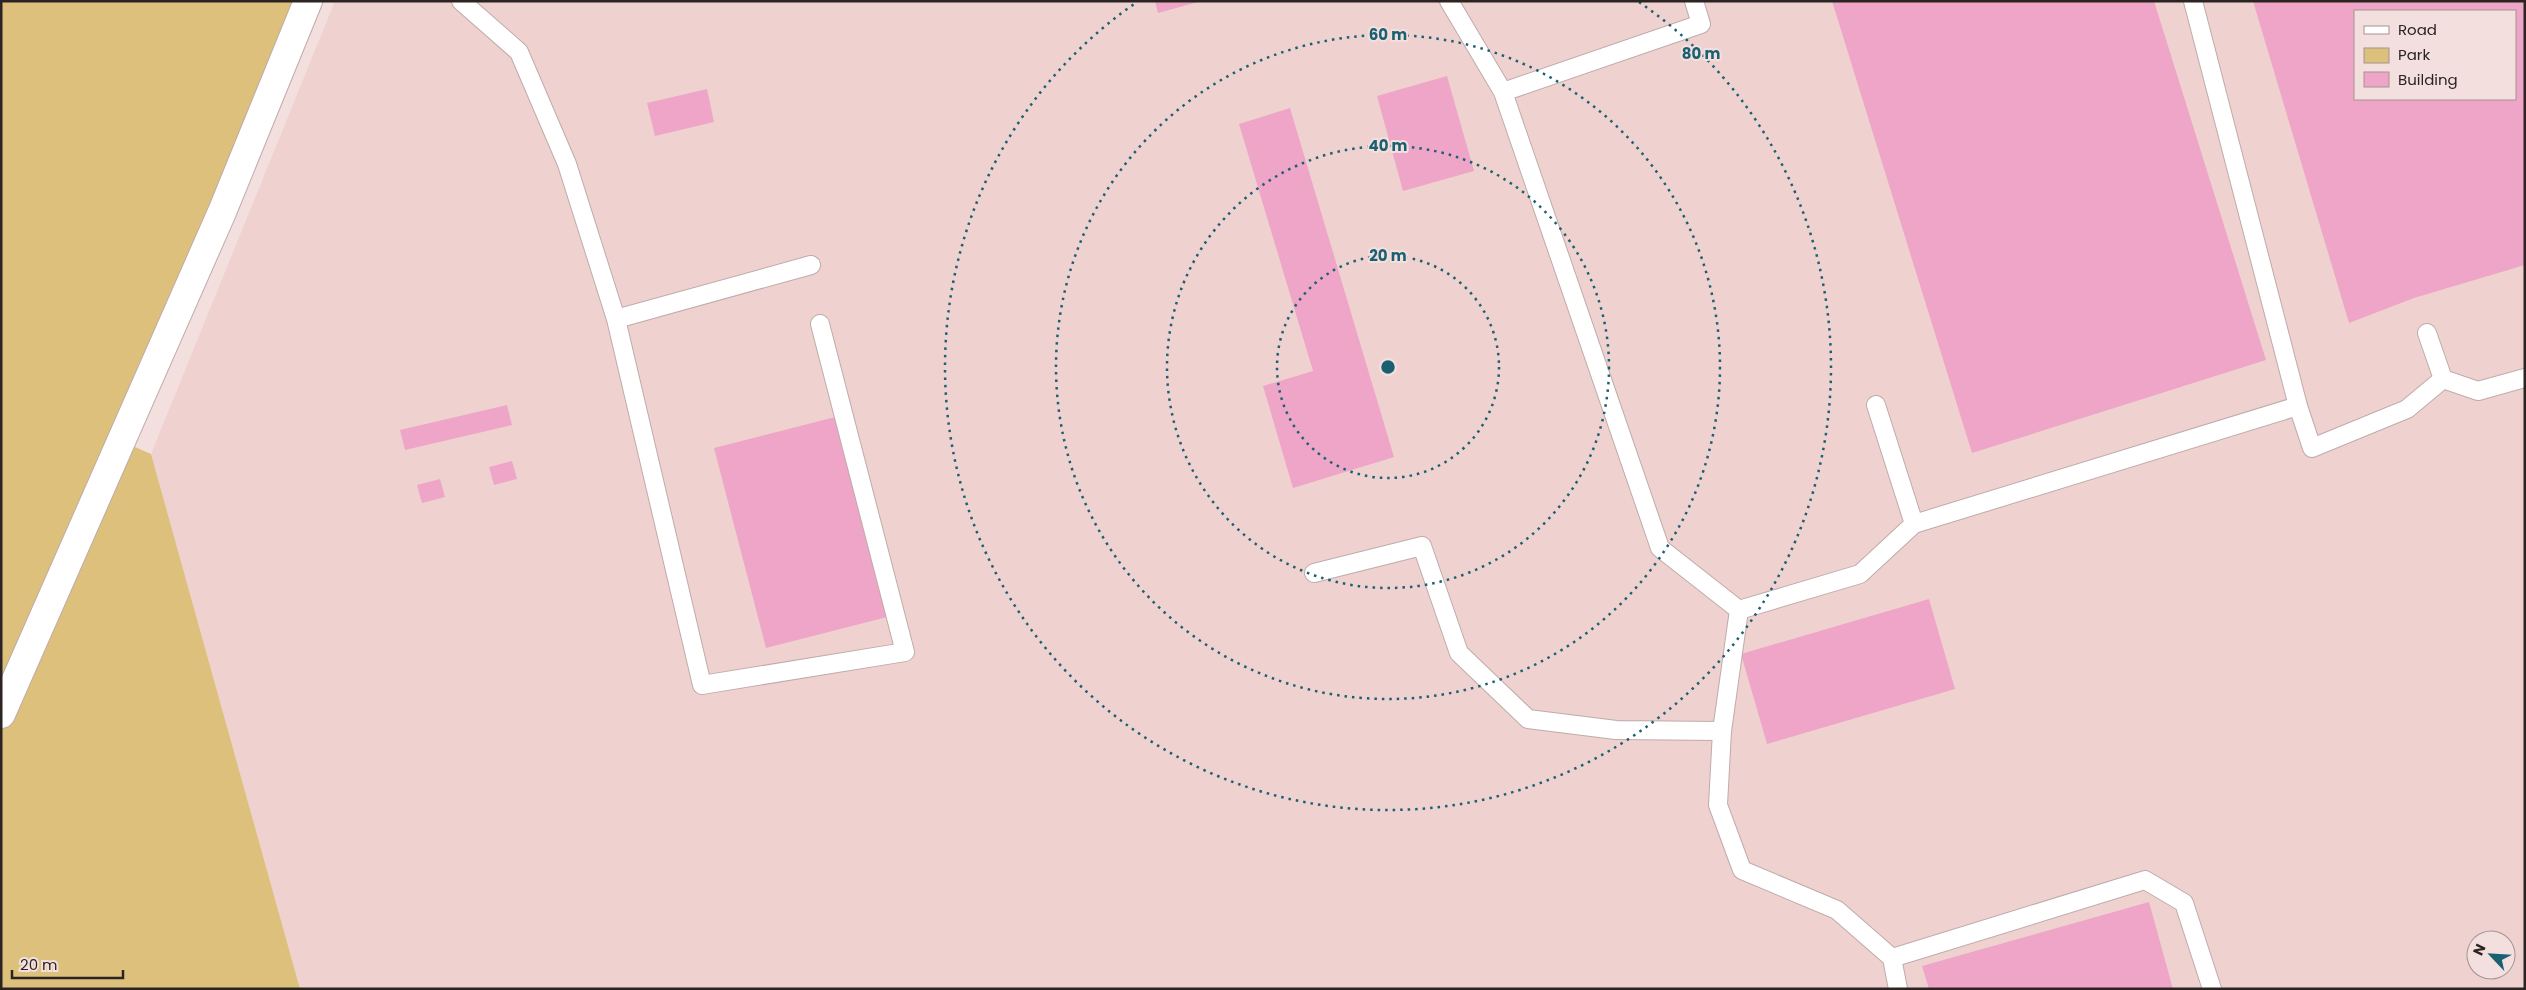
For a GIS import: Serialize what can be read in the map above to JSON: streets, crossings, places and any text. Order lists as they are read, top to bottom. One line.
{"legend":["Road","Park","Building"],"scale_bar":"20 m","north":"top left","rings":["60 m","80 m","40 m","20 m"]}
